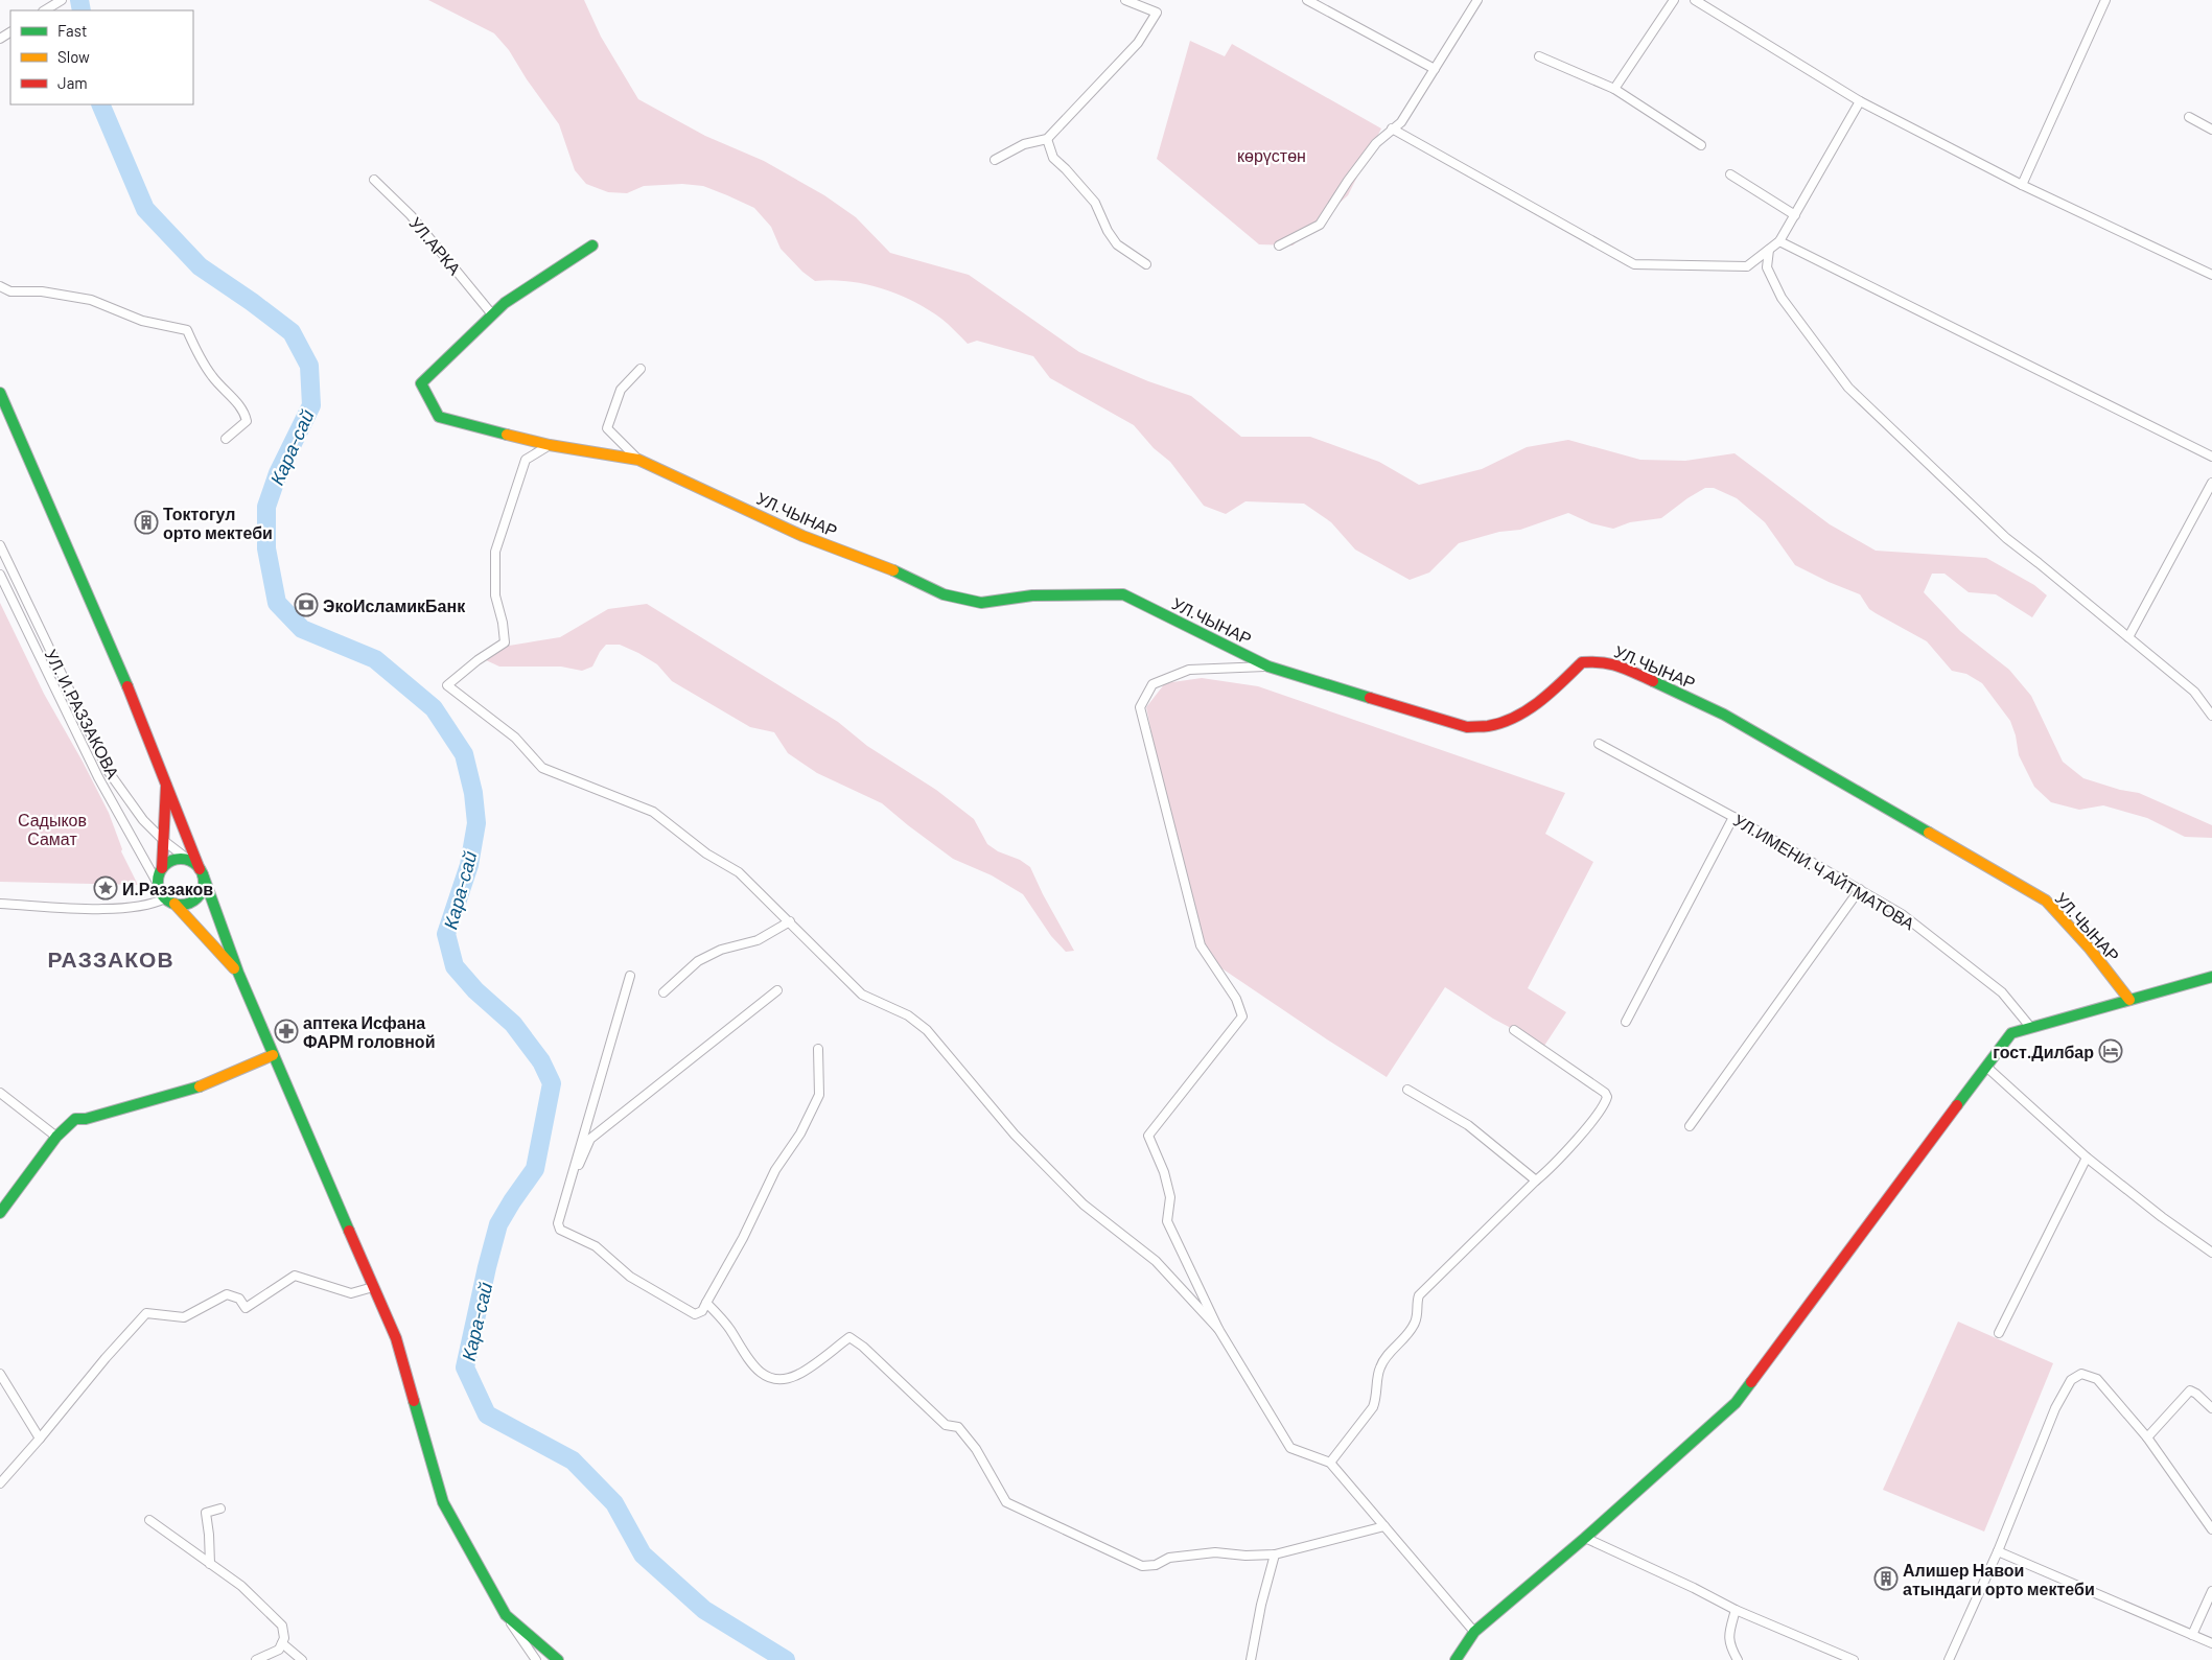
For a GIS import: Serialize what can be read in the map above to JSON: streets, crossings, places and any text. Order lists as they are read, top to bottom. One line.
{"streets":{"street":["УЛ.АРКА","УЛ.ЧЫНАР","УЛ. И.РАЗЗАКОВА","УЛ.ИМЕНИ.Ч АЙТМАТОВА"]},"crossings":[["УЛ.АРКА","УЛ.ЧЫНАР"]],"districts":["РАЗЗАКОВ"],"water":["Кара-сай"],"parks":["көрүстөн","Садыков Самат"],"places":{"building":["Токтогул орто мектеби","Алишер Навои атындаги орто мектеби"],"bank":["ЭкоИсламикБанк"],"place":["И.Раззаков"],"pharmacy":["аптека Исфана ФАРМ головной"],"hotel":["гост.Дилбар"]},"legend":["Fast","Slow","Jam"]}
